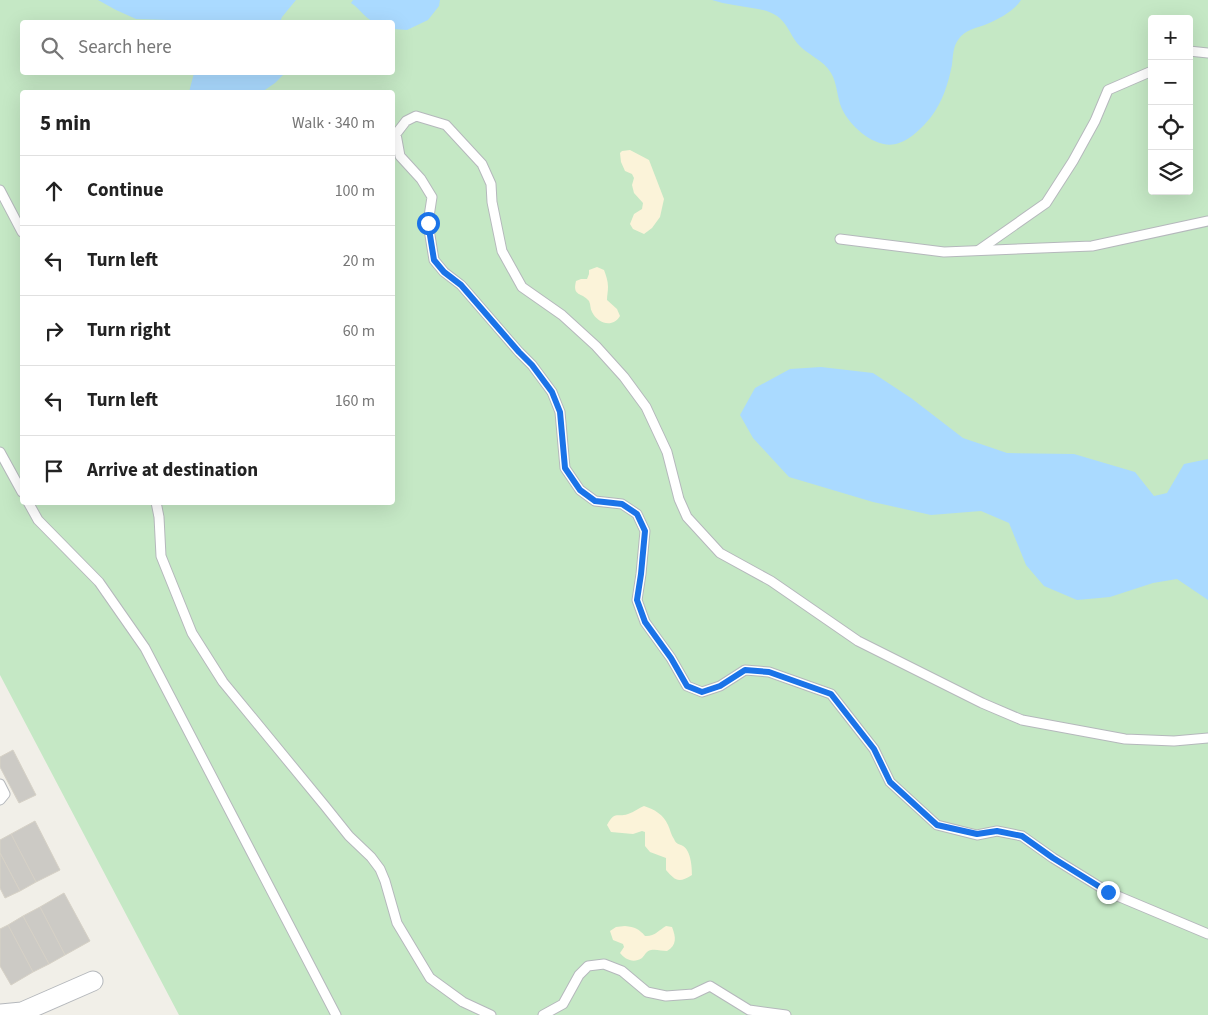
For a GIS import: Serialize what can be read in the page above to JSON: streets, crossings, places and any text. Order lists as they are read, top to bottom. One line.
{"page":{"map_buttons":["+","−"],"search":"Search here","heading":["5 min","Walk · 340 m"],"list":[["Continue","100 m"],["Turn left","20 m"],["Turn right","60 m"],["Turn left","160 m"],"Arrive at destination"]}}
